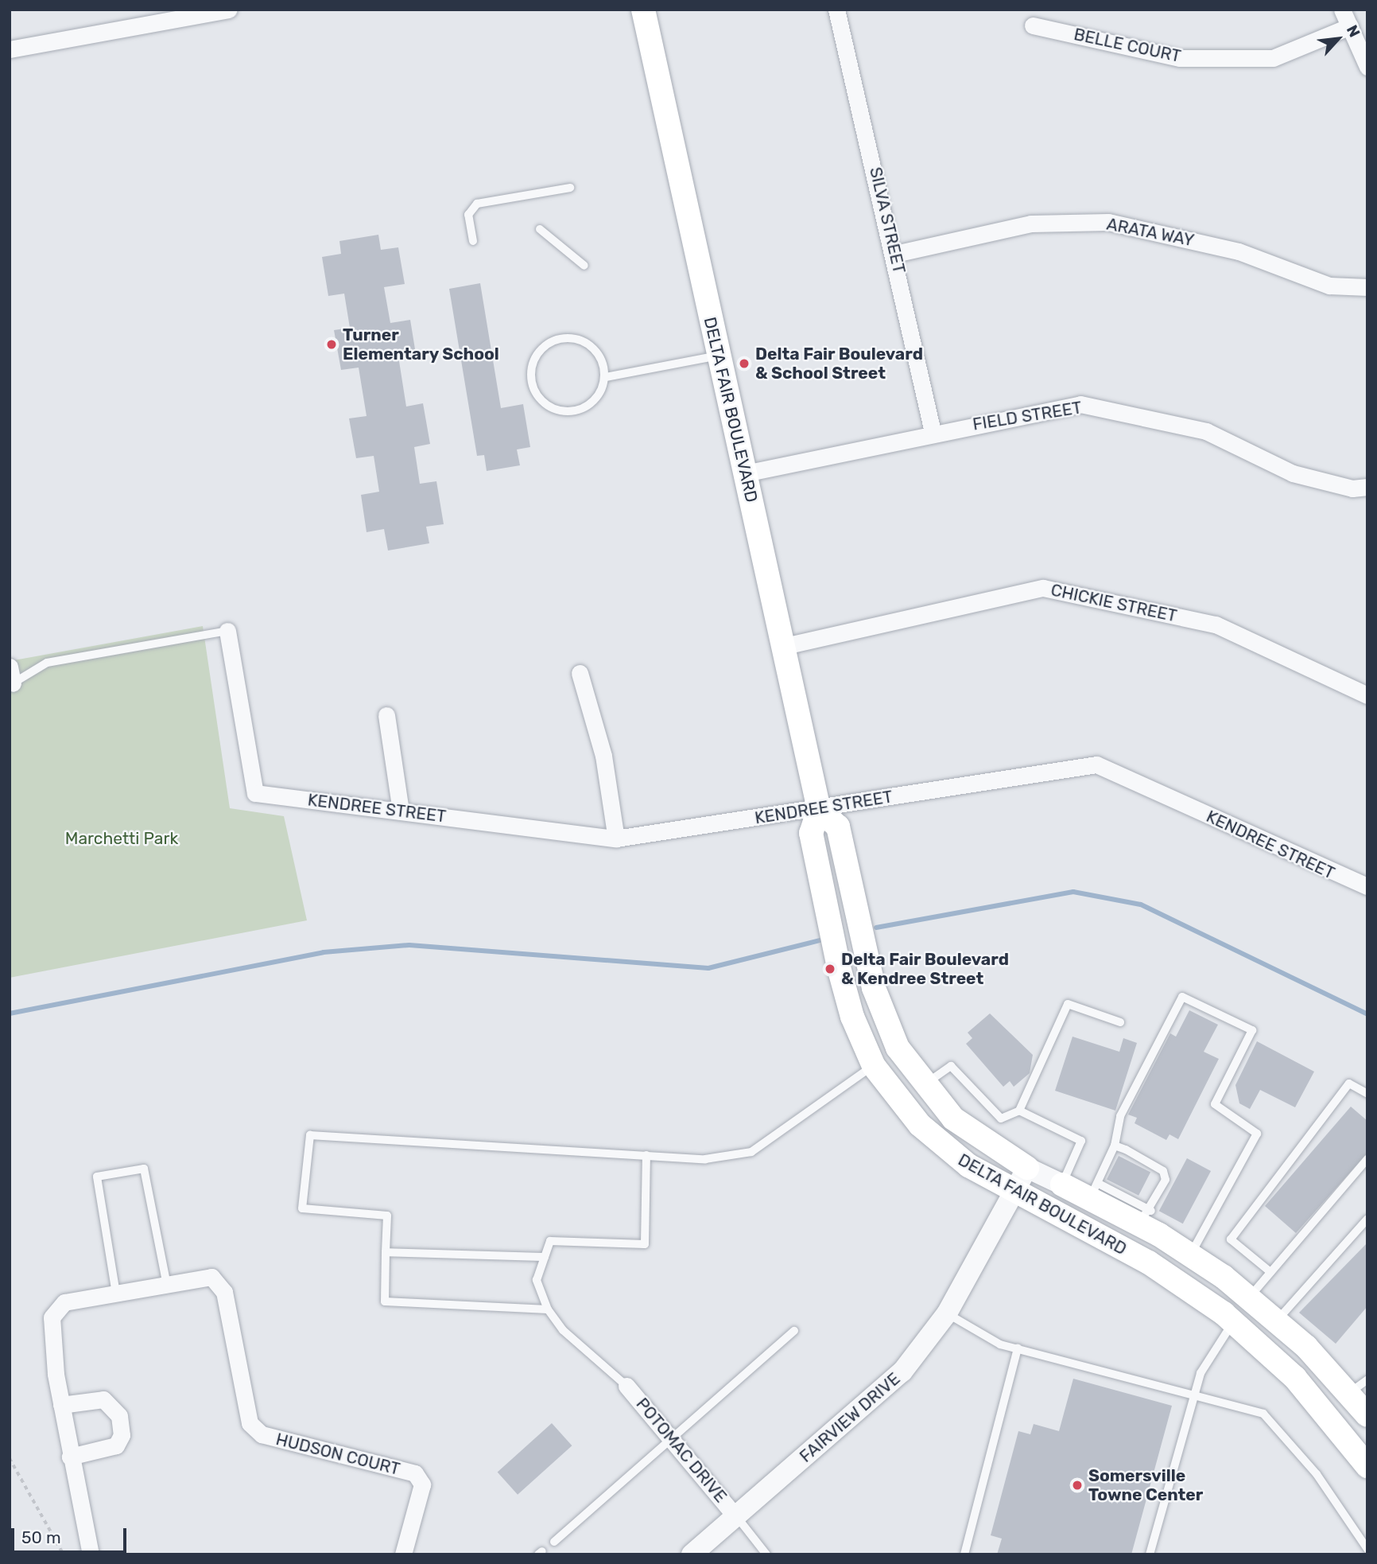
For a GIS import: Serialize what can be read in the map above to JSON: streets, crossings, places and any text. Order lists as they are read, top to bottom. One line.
{"streets":{"main road":["DELTA FAIR BOULEVARD"],"street":["BELLE COURT","SILVA STREET","ARATA WAY","FIELD STREET","CHICKIE STREET","KENDREE STREET","FAIRVIEW DRIVE","POTOMAC DRIVE","HUDSON COURT"]},"crossings":[["SILVA STREET","ARATA WAY"],["SILVA STREET","FIELD STREET"],["DELTA FAIR BOULEVARD","FIELD STREET"],["DELTA FAIR BOULEVARD","CHICKIE STREET"],["DELTA FAIR BOULEVARD","KENDREE STREET"],["DELTA FAIR BOULEVARD","FAIRVIEW DRIVE"],["FAIRVIEW DRIVE","POTOMAC DRIVE"]],"parks":["Marchetti Park"],"places":["Turner Elementary School","Delta Fair Boulevard & School Street","Delta Fair Boulevard & Kendree Street","Somersville Towne Center"],"scale_bar":"50 m","north":"top right"}
